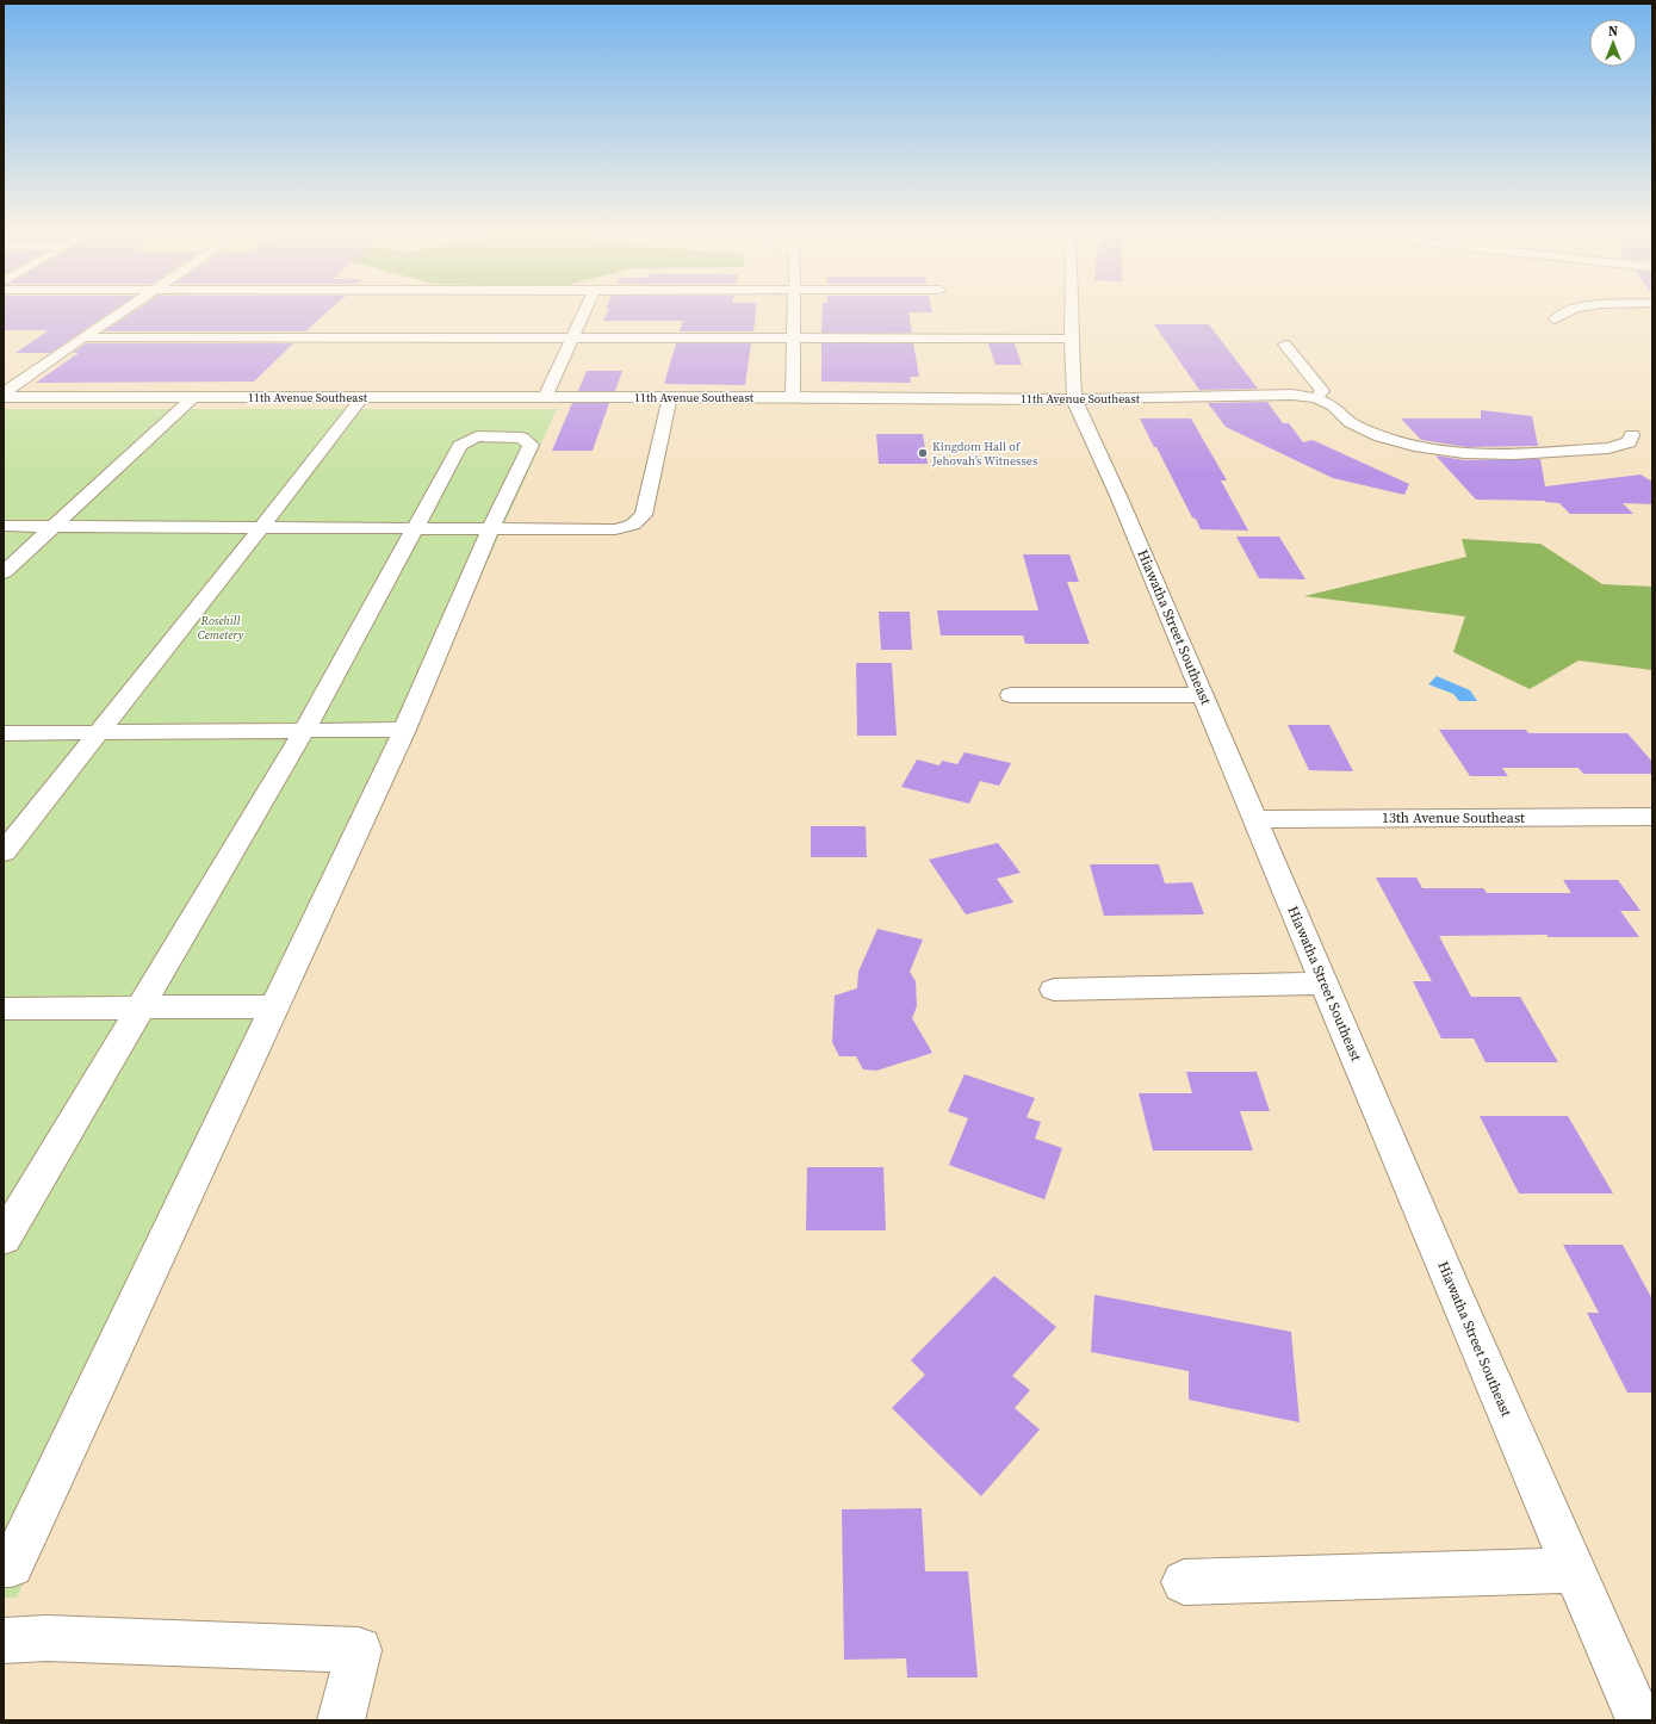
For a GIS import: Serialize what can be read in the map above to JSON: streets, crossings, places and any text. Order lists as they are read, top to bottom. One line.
{"streets":{"street":["11th Avenue Southeast","Hiawatha Street Southeast","13th Avenue Southeast"]},"crossings":[["11th Avenue Southeast","Hiawatha Street Southeast"],["Hiawatha Street Southeast","13th Avenue Southeast"]],"parks":["Rosehill Cemetery"],"places":["Kingdom Hall of Jehovah’s Witnesses"],"north":"top"}
